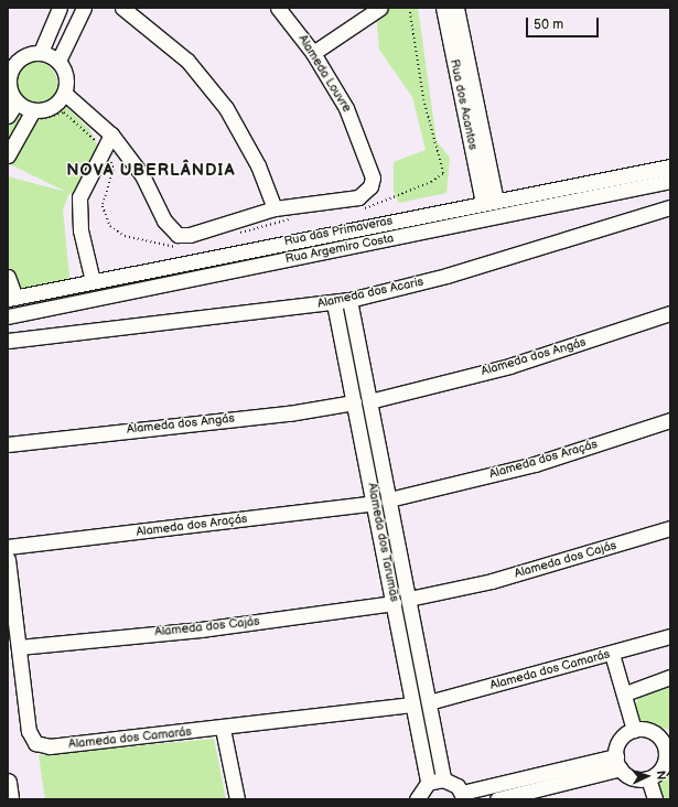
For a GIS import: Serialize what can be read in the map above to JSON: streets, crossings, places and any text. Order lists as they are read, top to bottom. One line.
{"streets":{"street":["Alameda Louvre","Rua dos Acantos","Rua das Primaveras","Rua Argemiro Costa","Alameda dos Acaris","Alameda dos Angás","Alameda dos Araçás","Alameda dos Tarumãs","Alameda dos Cajás","Alameda dos Camarás"]},"crossings":[["Rua dos Acantos","Rua das Primaveras"],["Alameda dos Acaris","Alameda dos Tarumãs"],["Alameda dos Angás","Alameda dos Tarumãs"],["Alameda dos Araçás","Alameda dos Tarumãs"],["Alameda dos Tarumãs","Alameda dos Cajás"],["Alameda dos Tarumãs","Alameda dos Camarás"],["Alameda dos Cajás","Alameda dos Camarás"]],"districts":["NOVA UBERLÂNDIA"],"scale_bar":"50 m","north":"right"}
